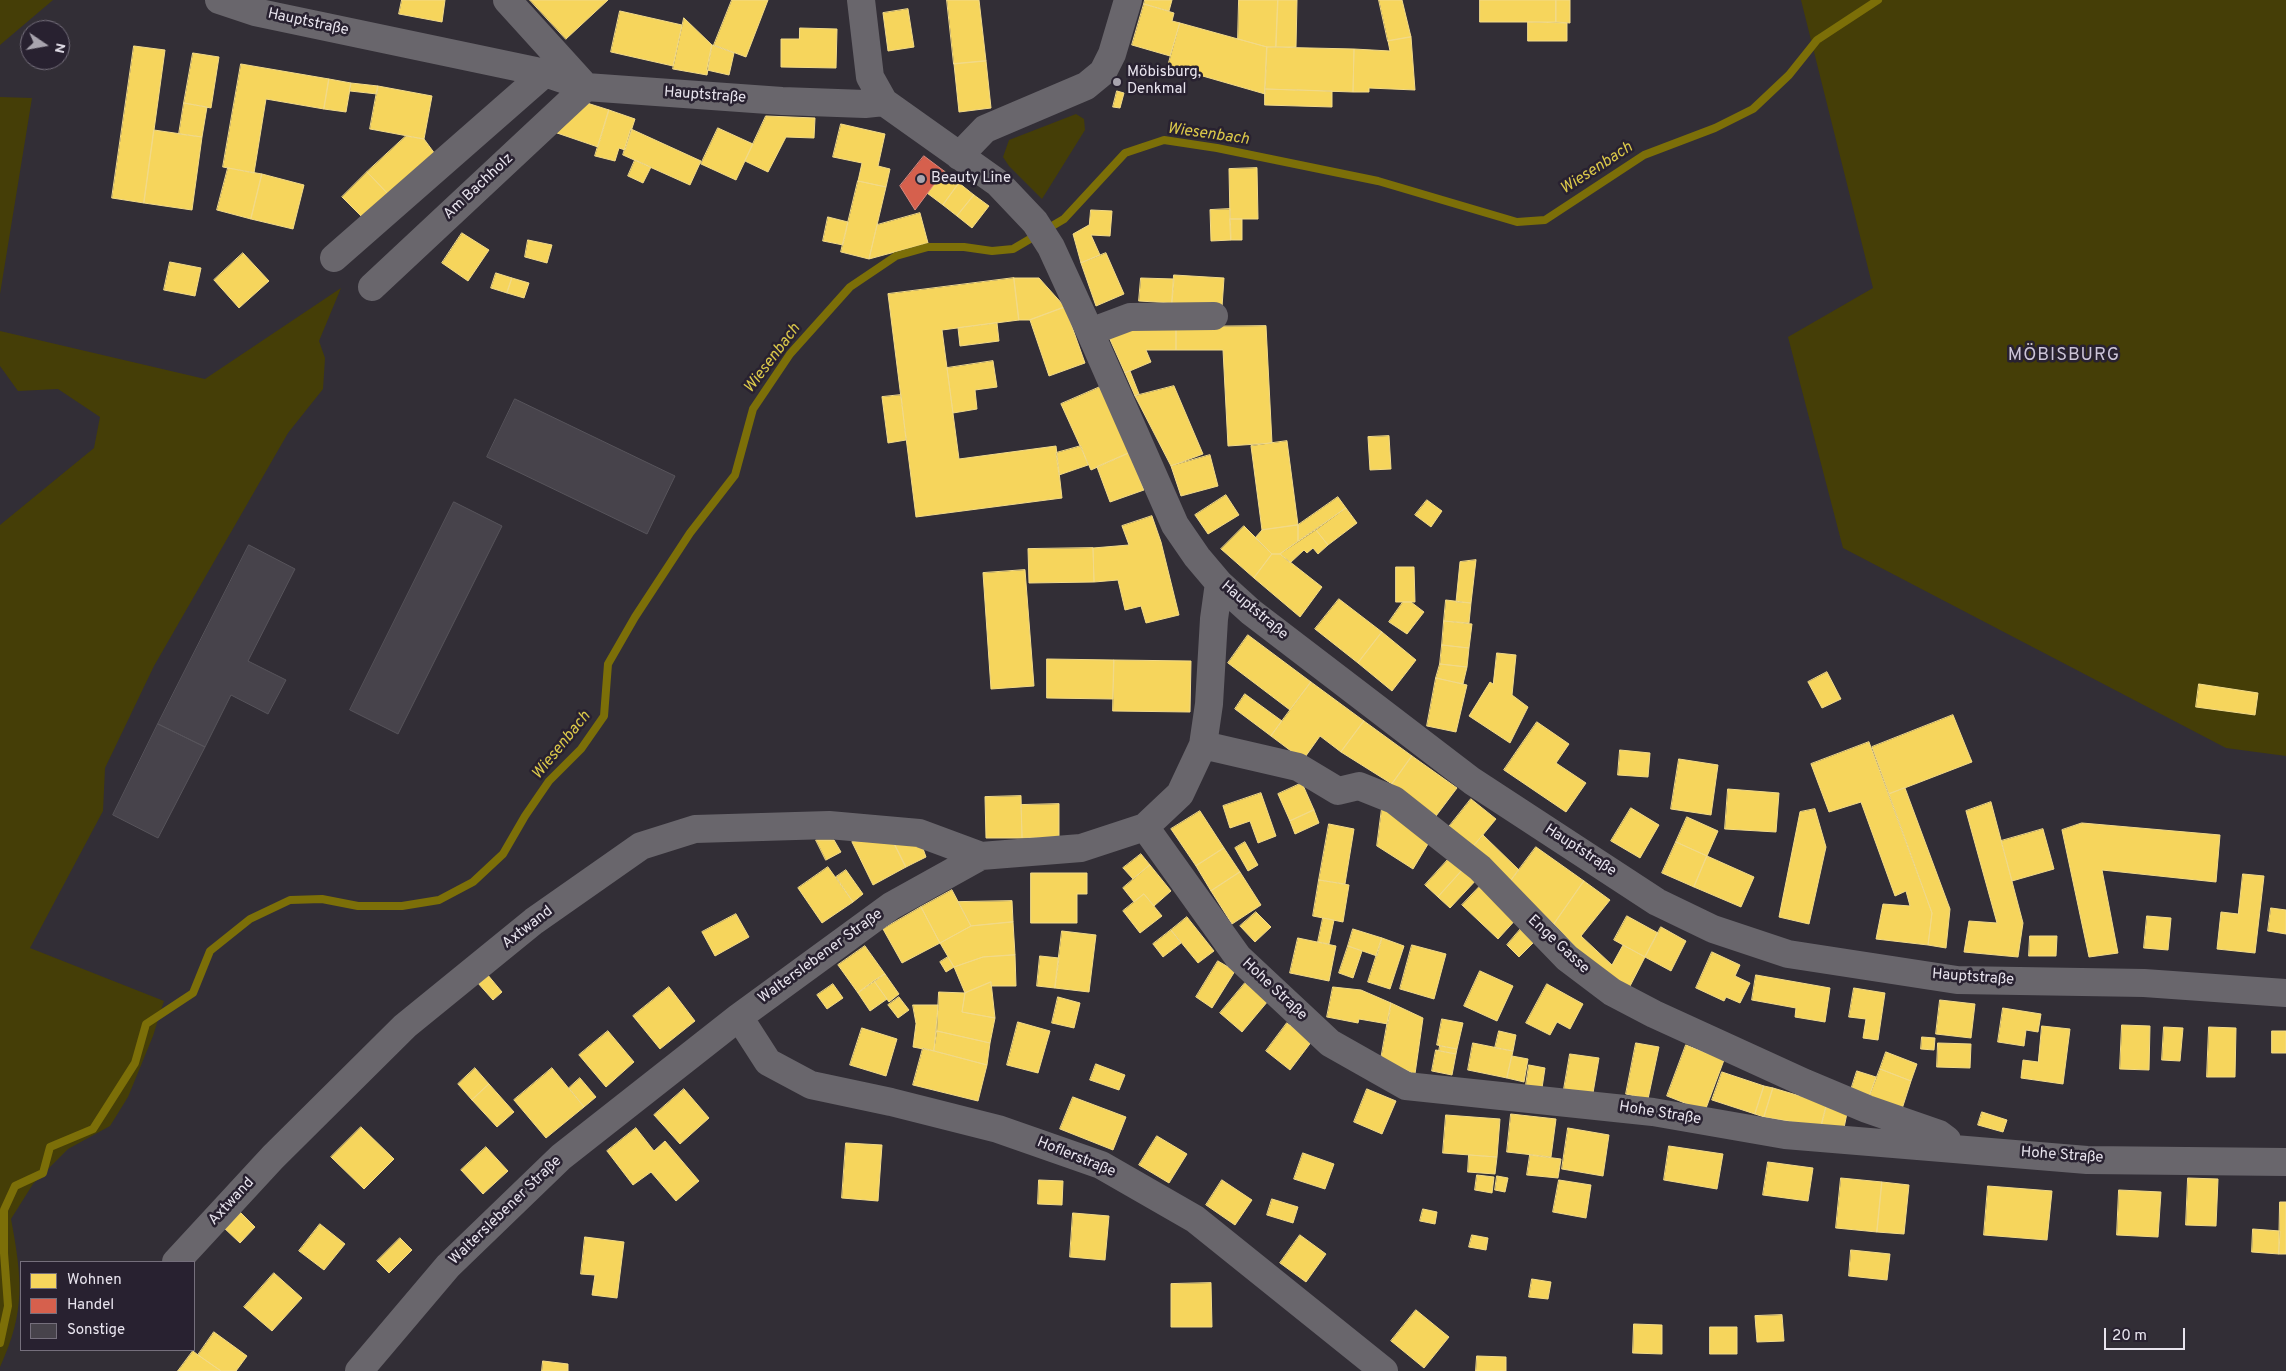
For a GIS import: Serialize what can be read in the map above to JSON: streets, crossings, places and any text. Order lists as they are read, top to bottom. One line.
{"streets":{"street":["Hauptstraße","Am Bachholz","Axtwand","Enge Gasse","Walterslebener Straße","Hohe Straße","Hoflerstraße"]},"crossings":[["Hauptstraße","Am Bachholz"],["Hauptstraße","Walterslebener Straße"],["Axtwand","Walterslebener Straße"],["Enge Gasse","Walterslebener Straße"],["Enge Gasse","Hohe Straße"],["Walterslebener Straße","Hohe Straße"],["Walterslebener Straße","Hoflerstraße"]],"districts":["MÖBISBURG"],"water":["Wiesenbach"],"places":["Möbisburg, Denkmal","Beauty Line"],"legend":["Wohnen","Handel","Sonstige"],"scale_bar":"20 m","north":"right"}
